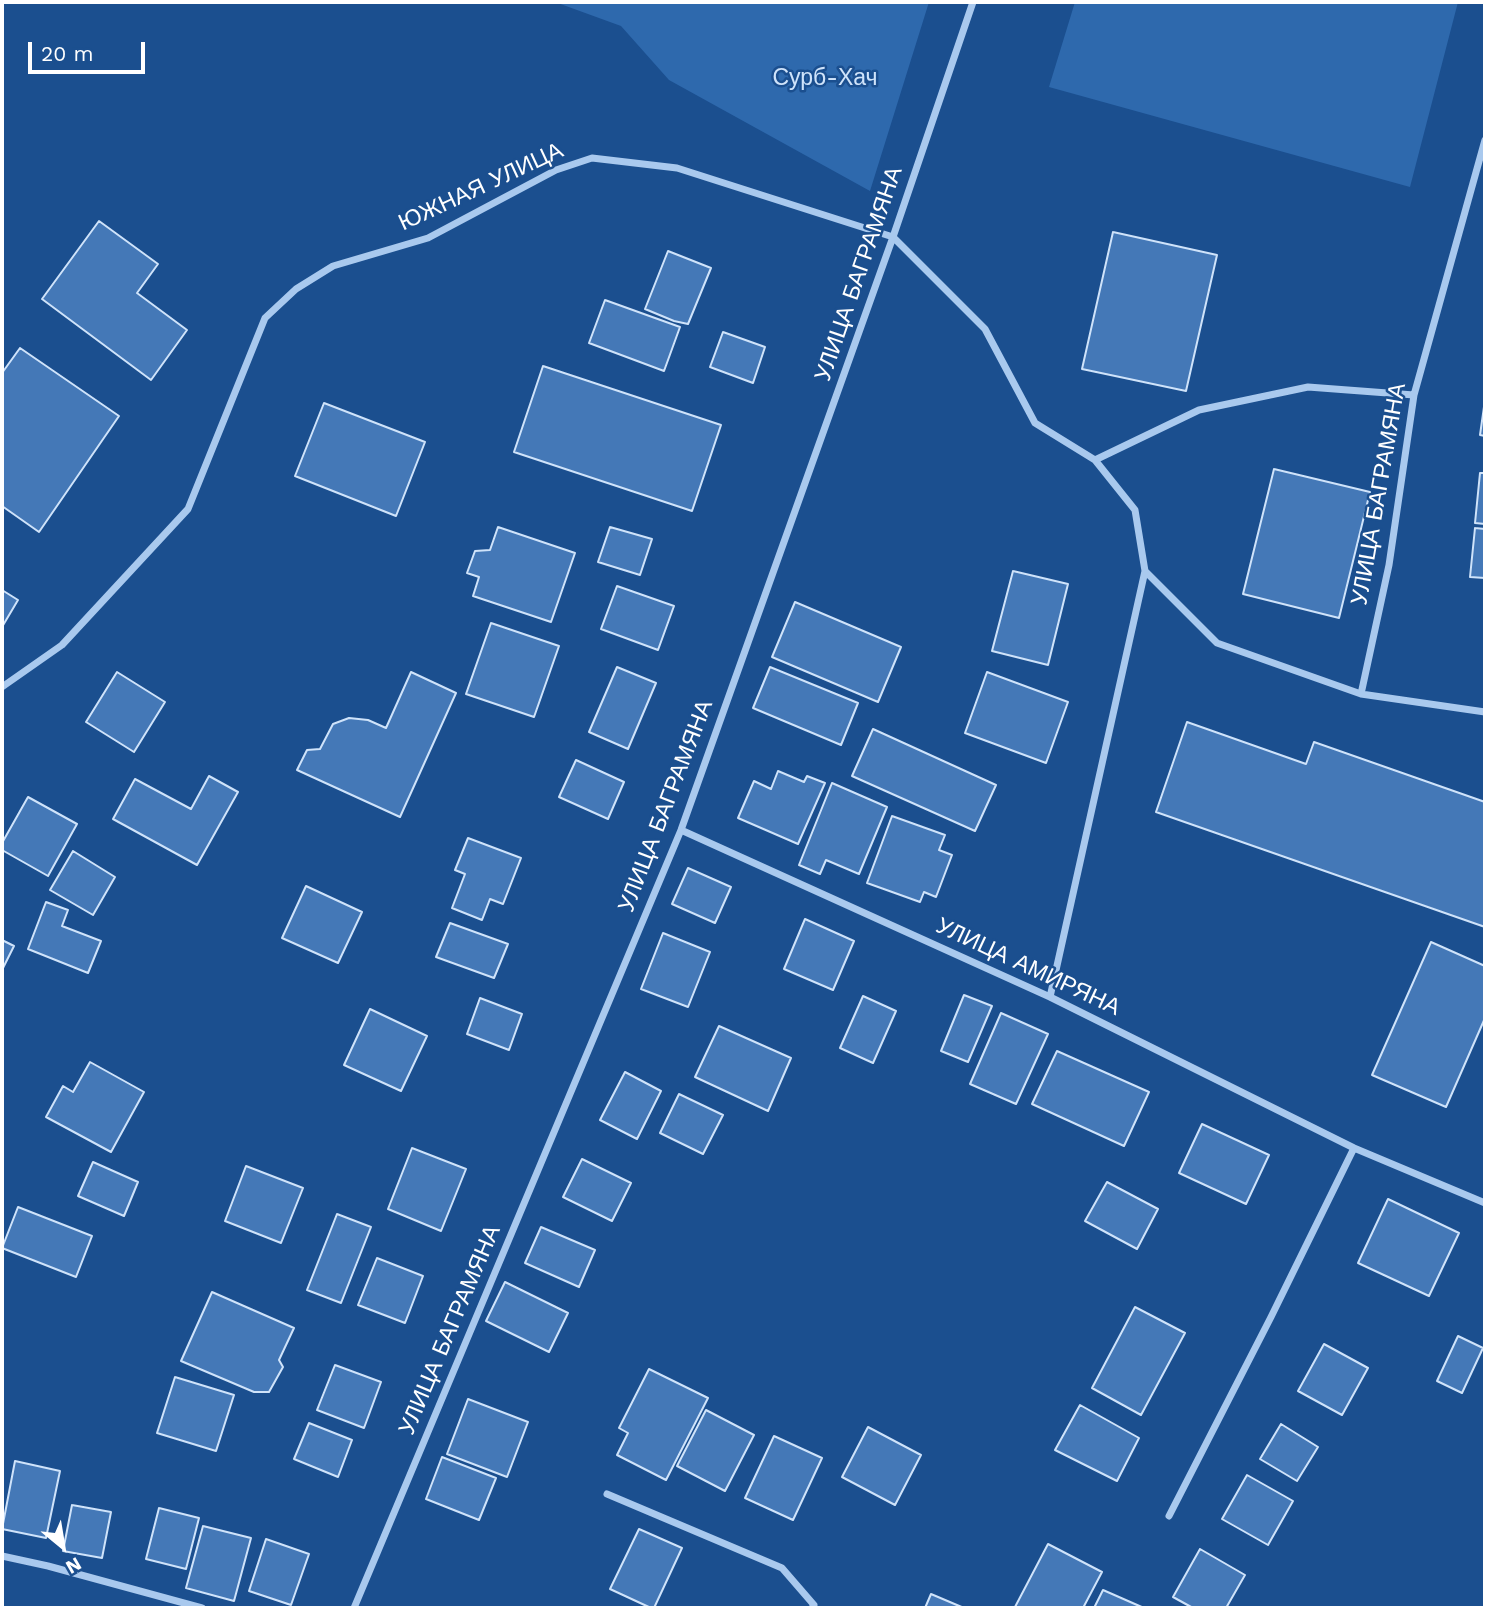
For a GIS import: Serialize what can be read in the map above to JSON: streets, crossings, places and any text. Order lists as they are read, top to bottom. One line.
{"streets":{"street":["ЮЖНАЯ УЛИЦА","УЛИЦА БАГРАМЯНА","УЛИЦА АМИРЯНА"]},"crossings":[["ЮЖНАЯ УЛИЦА","УЛИЦА БАГРАМЯНА"],["УЛИЦА БАГРАМЯНА","УЛИЦА АМИРЯНА"]],"parks":["Сурб-Хач"],"scale_bar":"20 m","north":"bottom right"}
